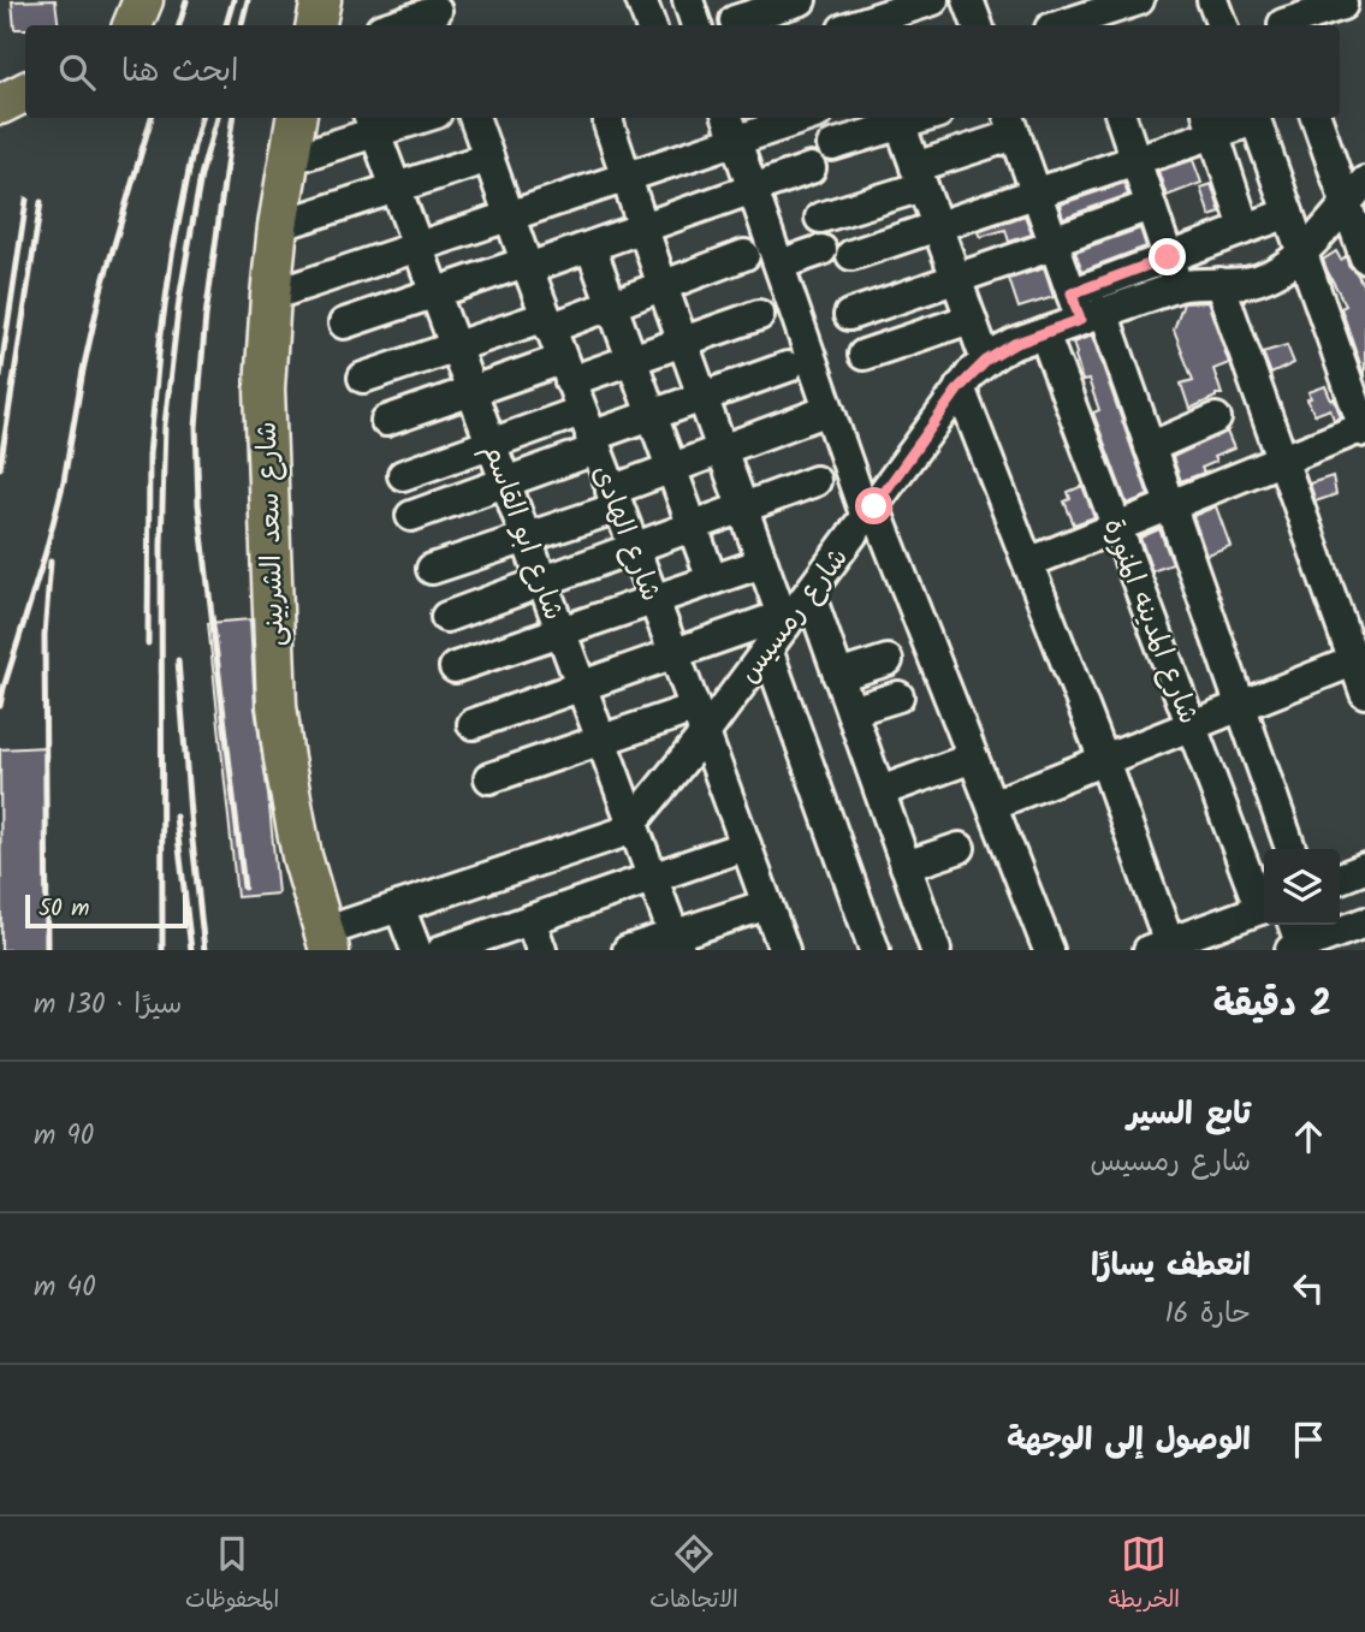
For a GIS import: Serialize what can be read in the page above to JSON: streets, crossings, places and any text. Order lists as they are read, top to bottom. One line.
{"streets":{"main road":["شارع سعد الشربينى"],"street":["شارع ابو القاسم","شارع الهادى","شارع رمسيس","شارع المدينه المنورة"]},"crossings":[["شارع ابو القاسم","شارع رمسيس"],["شارع الهادى","شارع رمسيس"],["شارع رمسيس","شارع المدينه المنورة"]],"scale_bar":"50 m","page":{"search":"ابحث هنا","scale":"50 m","heading":["2 دقيقة","سيرًا · 130 m"],"list":[["تابع السير","شارع رمسيس","90 m"],["انعطف يسارًا","حارة 16","40 m"],"الوصول إلى الوجهة"],"nav":["الخريطة","الاتجاهات","المحفوظات"]}}
